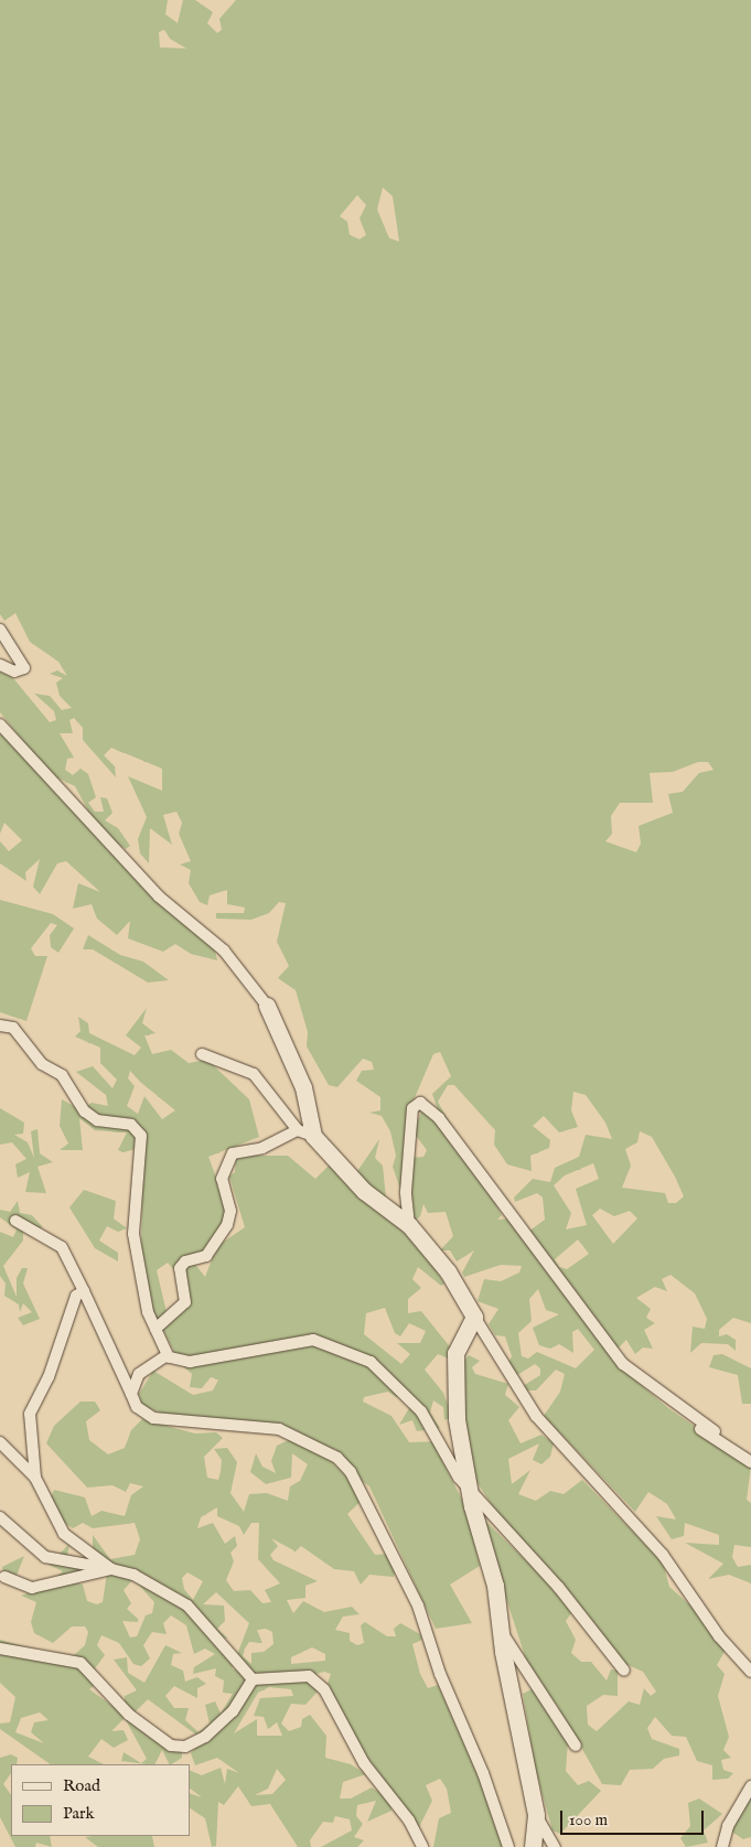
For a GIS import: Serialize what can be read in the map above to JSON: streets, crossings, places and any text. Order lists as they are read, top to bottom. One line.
{"legend":["Road","Park"],"scale_bar":"100 m"}
